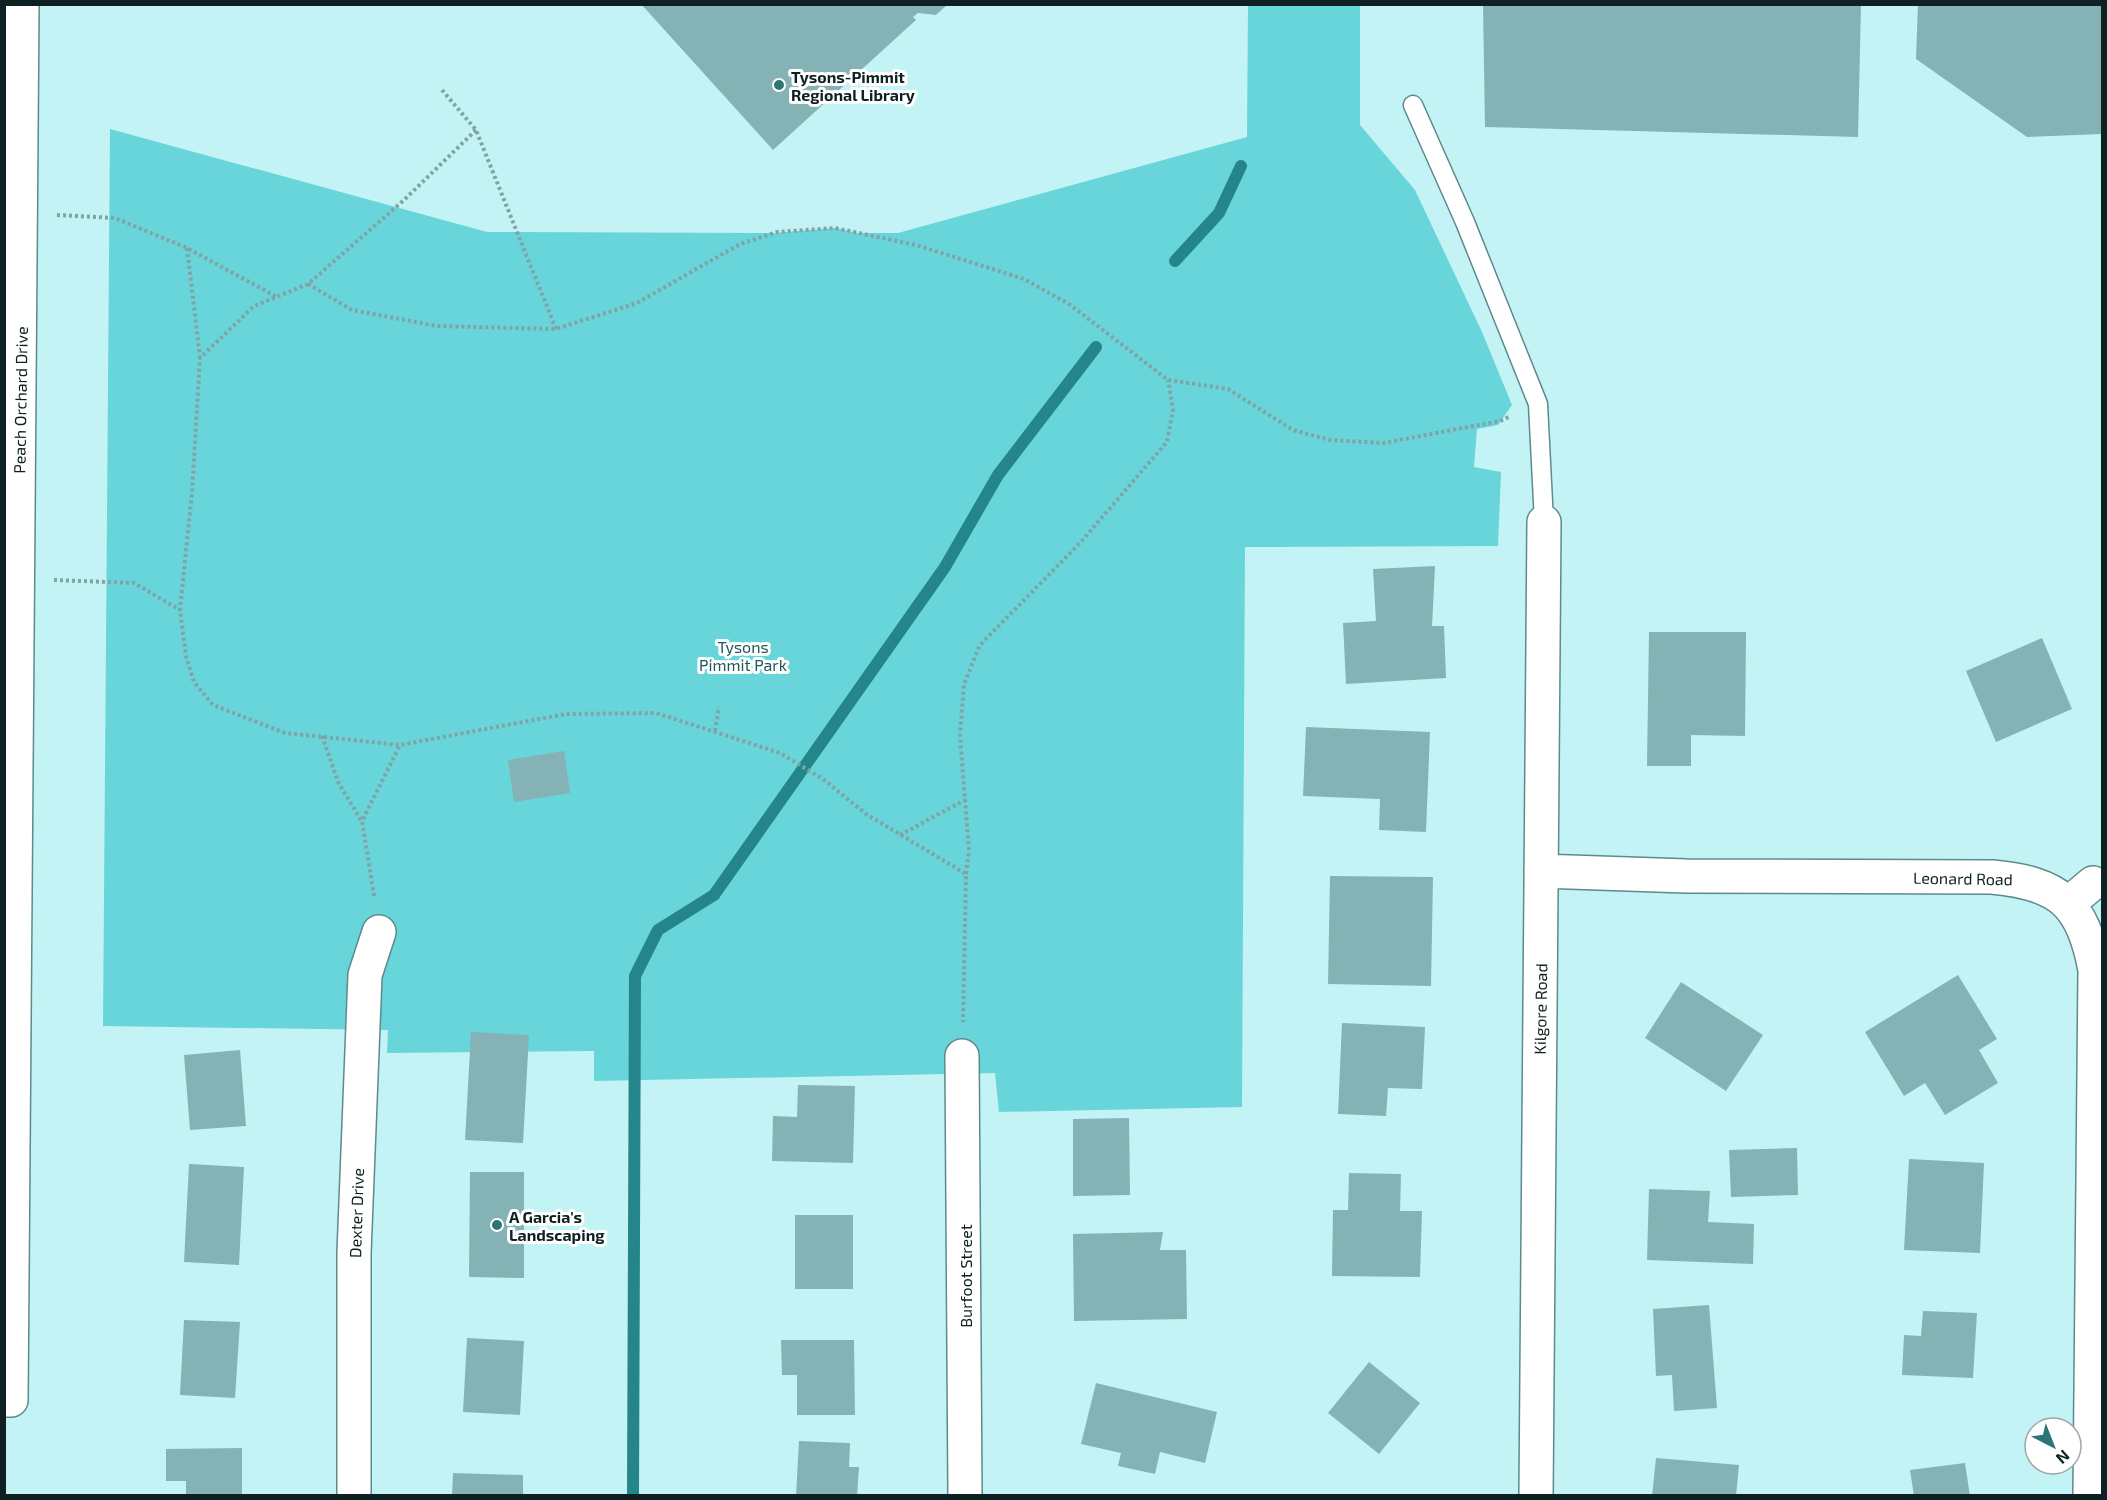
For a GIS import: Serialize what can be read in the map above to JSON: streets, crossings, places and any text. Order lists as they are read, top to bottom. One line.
{"streets":{"street":["Peach Orchard Drive","Leonard Road","Kilgore Road","Dexter Drive","Burfoot Street"]},"crossings":[["Leonard Road","Kilgore Road"]],"parks":["Tysons Pimmit Park"],"places":["Tysons-Pimmit Regional Library","A Garcia's Landscaping"],"north":"bottom right"}
